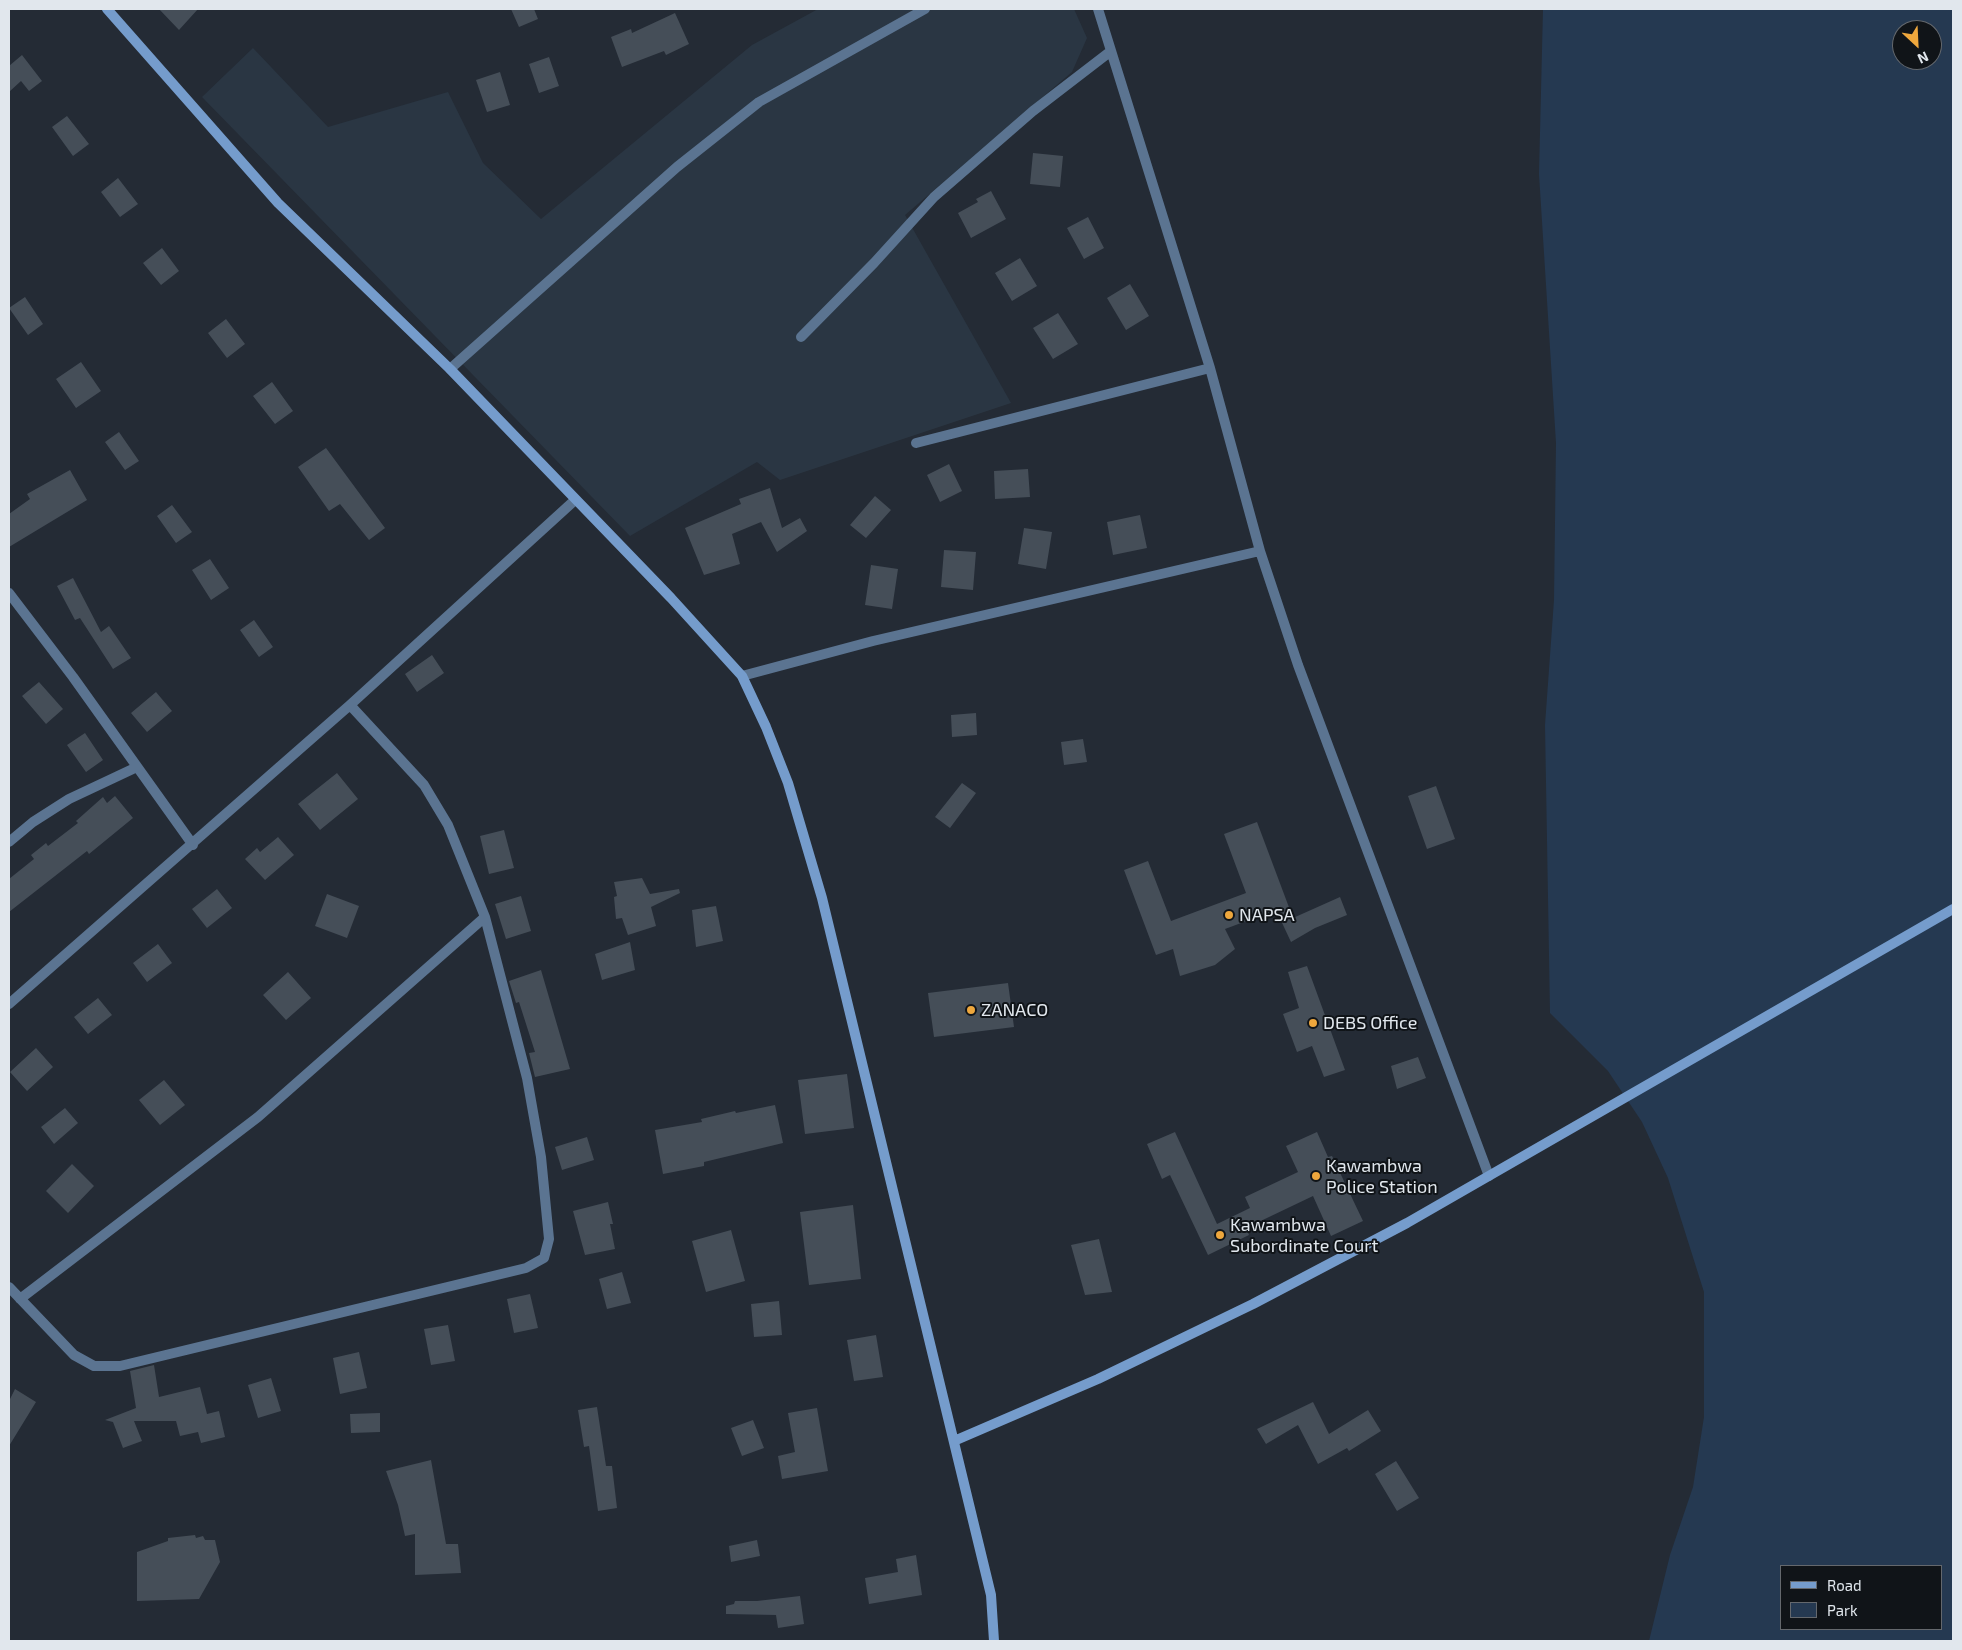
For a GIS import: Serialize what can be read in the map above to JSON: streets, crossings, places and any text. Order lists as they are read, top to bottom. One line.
{"places":["NAPSA","ZANACO","DEBS Office","Kawambwa Police Station","Kawambwa Subordinate Court"],"legend":["Road","Park"],"north":"bottom right"}
